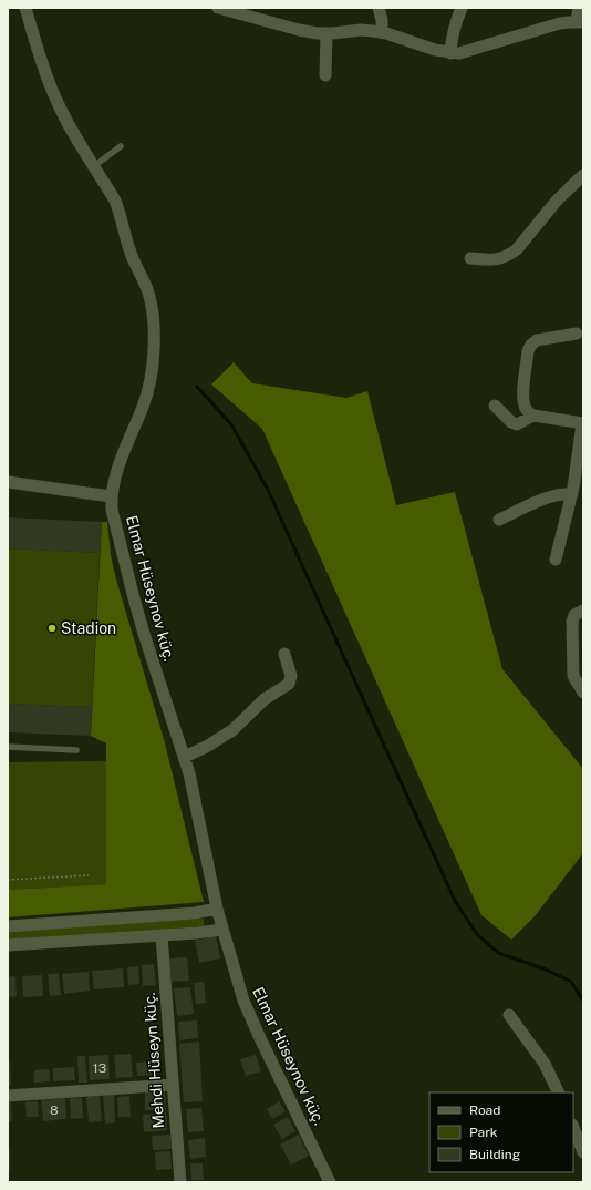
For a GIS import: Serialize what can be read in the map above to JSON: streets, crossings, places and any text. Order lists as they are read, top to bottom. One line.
{"streets":{"street":["Elmar Hüseynov küç.","Mehdi Hüseyn küç."]},"places":["Stadion"],"house_numbers":["13","8"],"legend":["Road","Park","Building"]}
